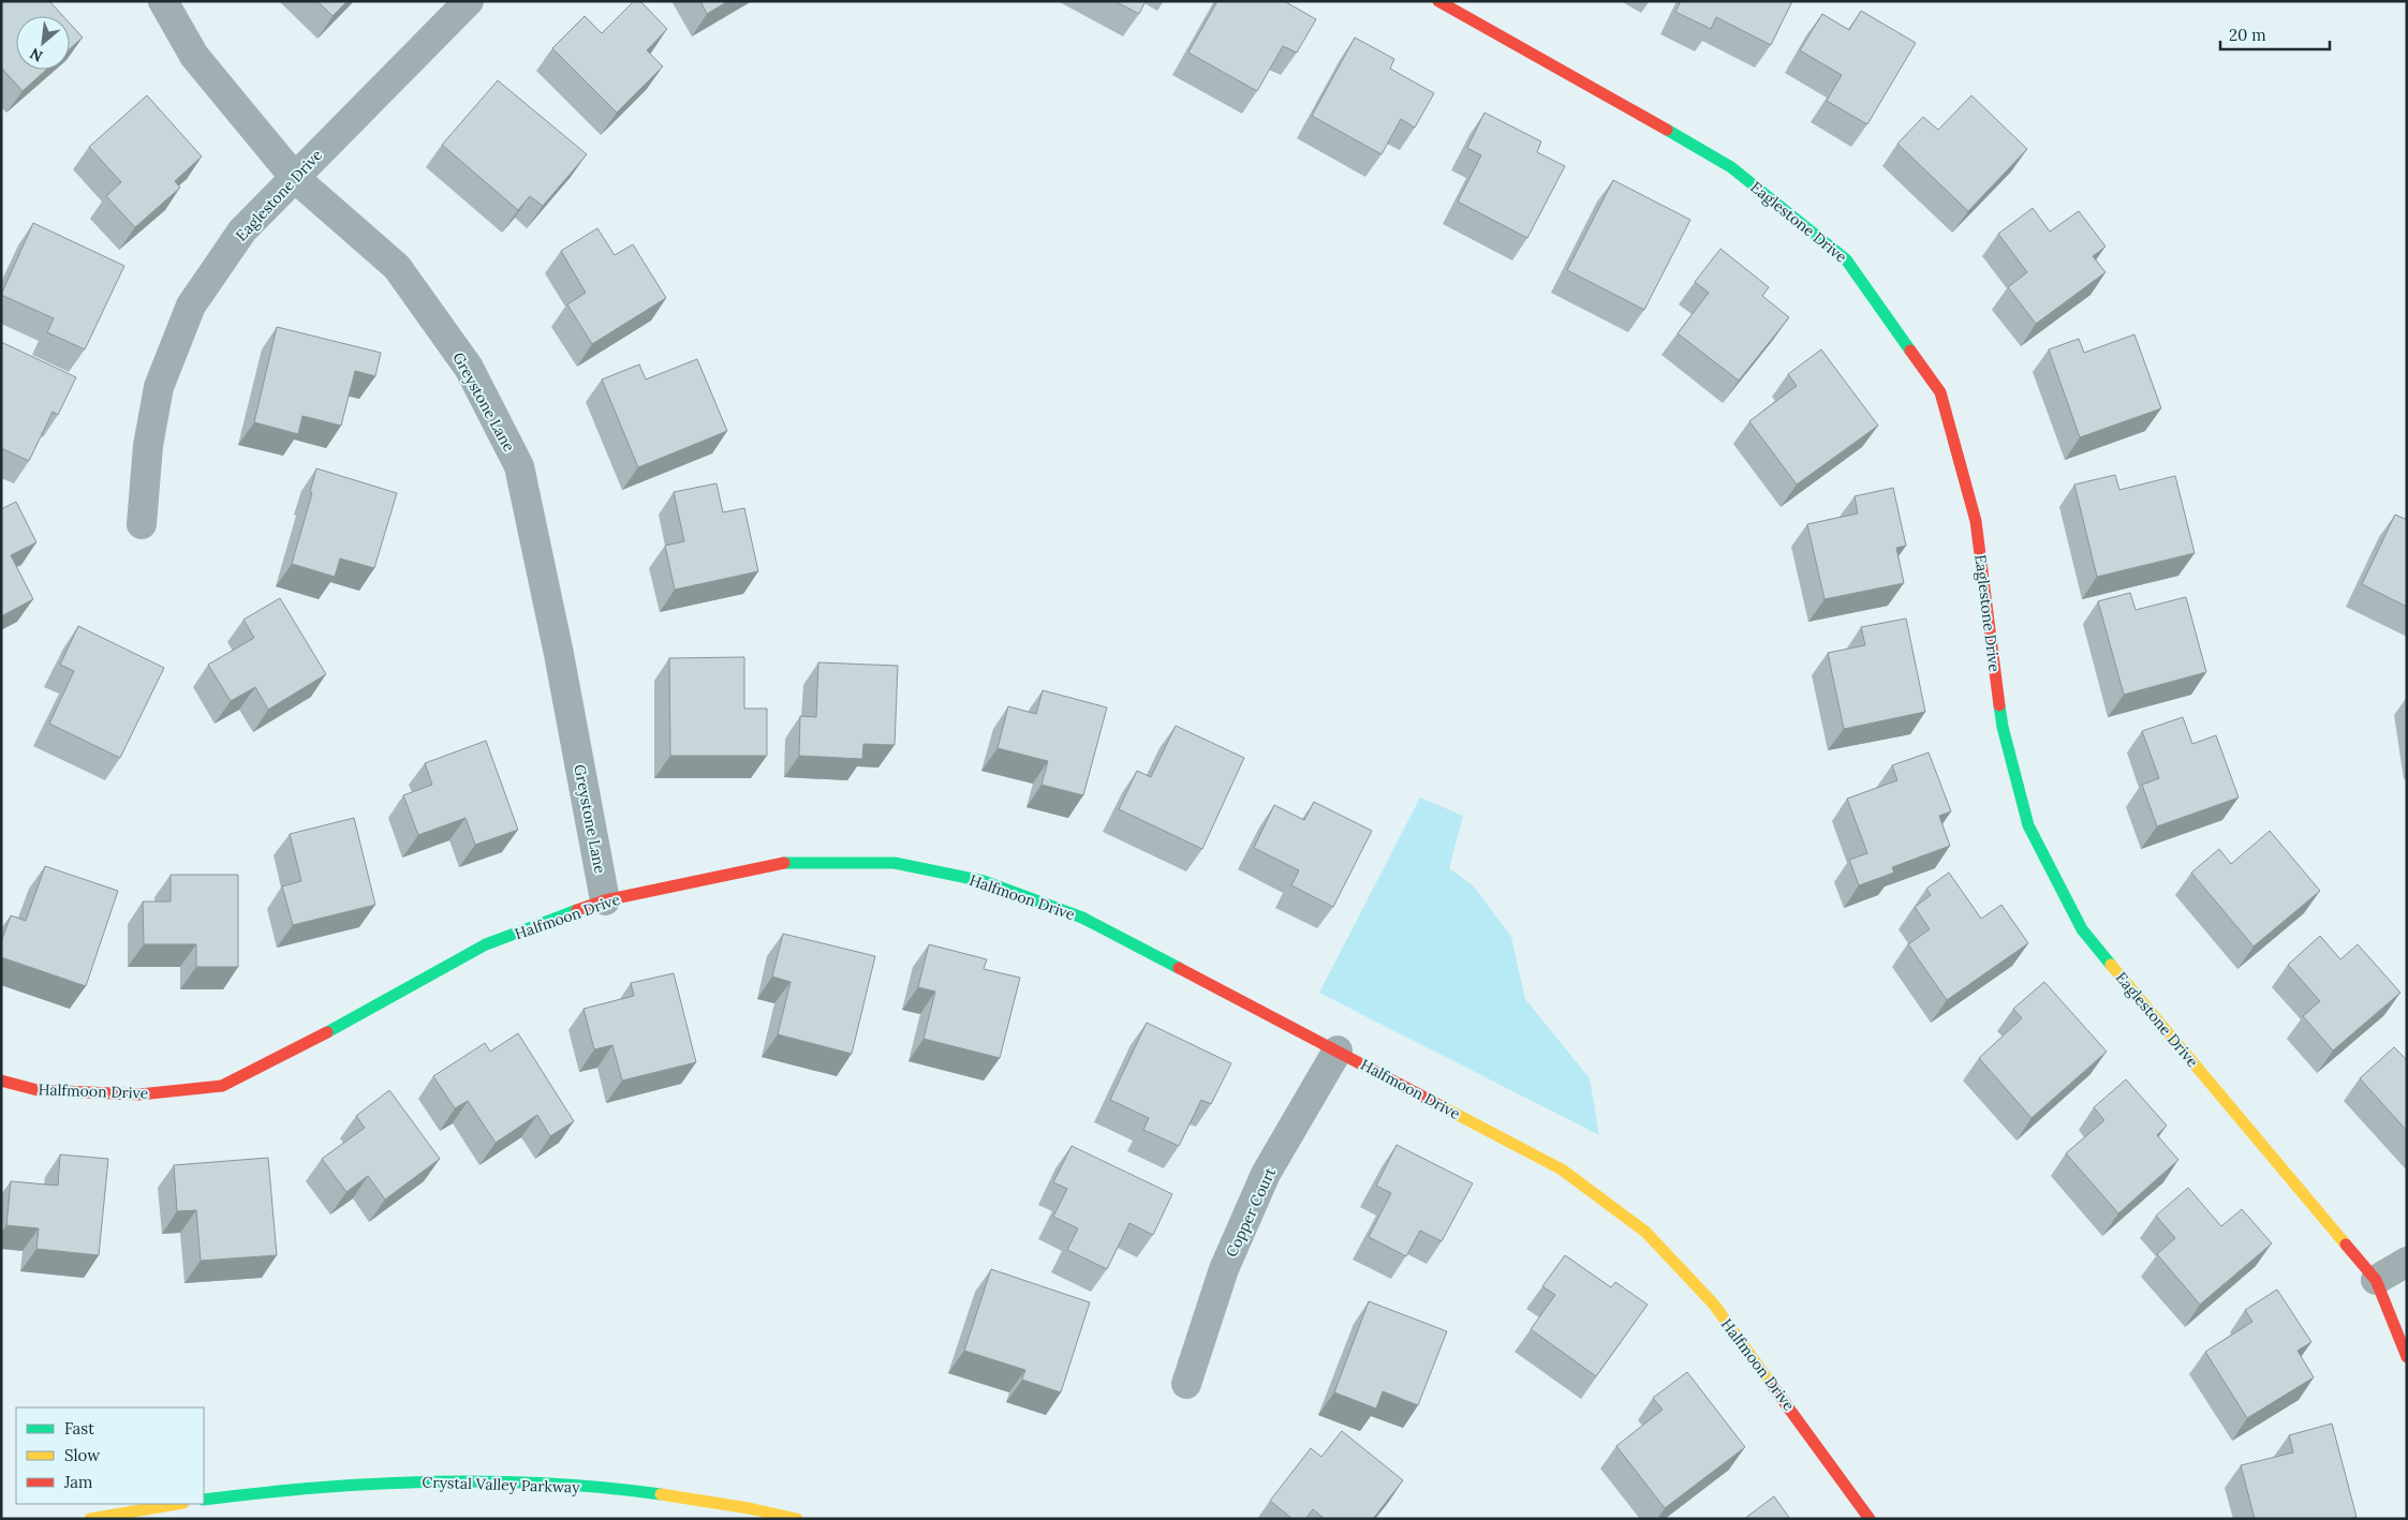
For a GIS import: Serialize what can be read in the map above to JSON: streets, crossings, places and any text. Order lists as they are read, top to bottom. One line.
{"streets":{"street":["Eaglestone Drive","Greystone Lane","Halfmoon Drive","Copper Court","Crystal Valley Parkway"]},"crossings":[["Eaglestone Drive","Greystone Lane"],["Greystone Lane","Halfmoon Drive"],["Halfmoon Drive","Copper Court"]],"legend":["Fast","Slow","Jam"],"scale_bar":"20 m","north":"bottom left"}
